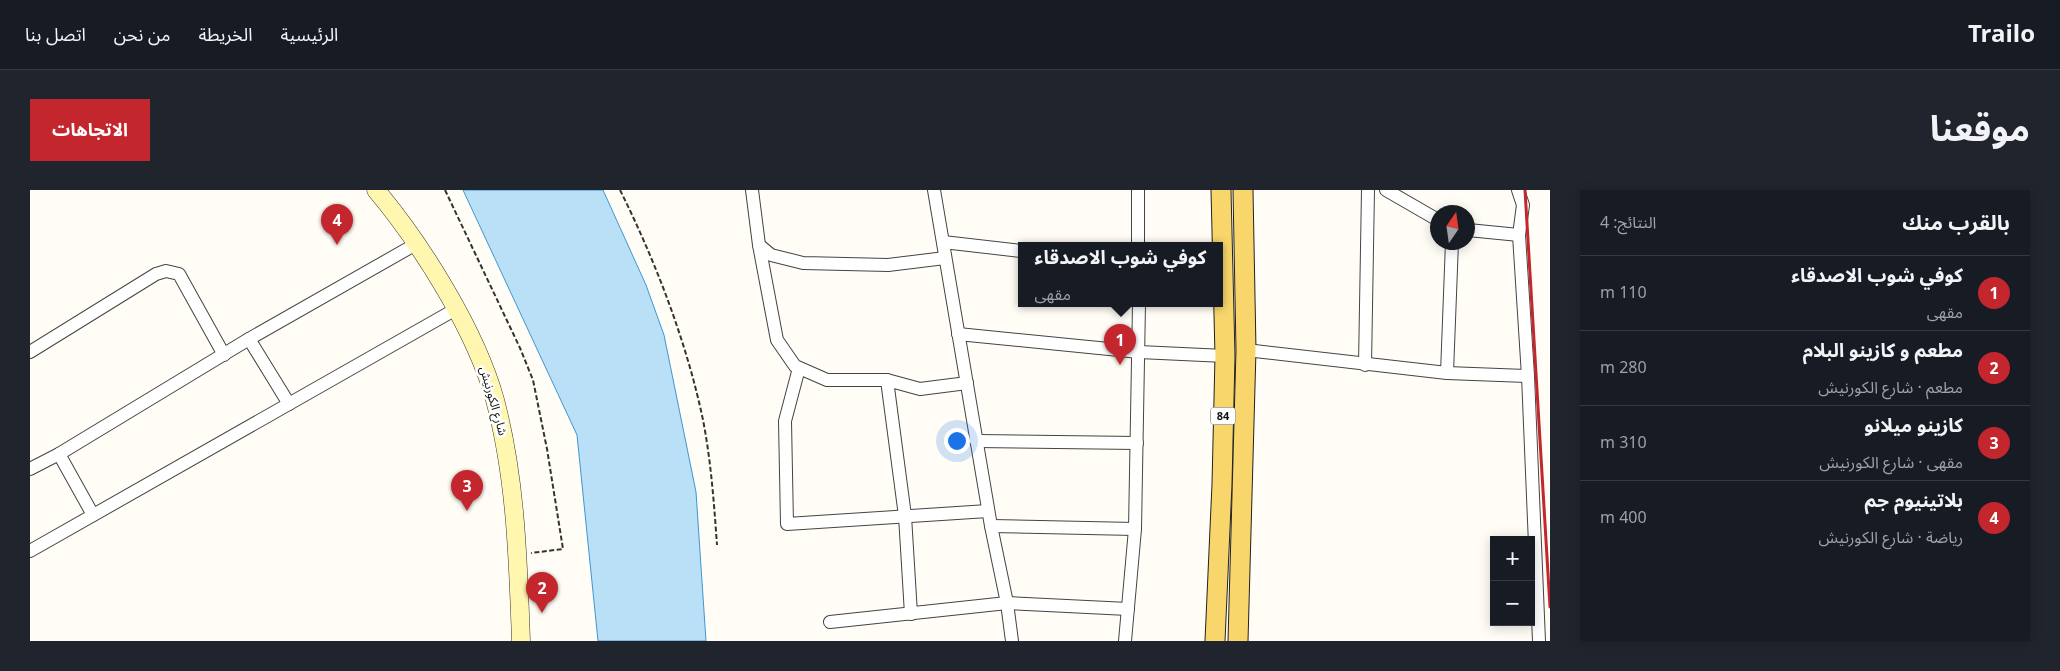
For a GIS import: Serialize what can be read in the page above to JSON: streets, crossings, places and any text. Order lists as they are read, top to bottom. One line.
{"streets":{"main road":["84"],"street":["شارع الكورنيش"]},"north":"top","page":{"header":"Trailo","nav":["الرئيسية","الخريطة","من نحن","اتصل بنا"],"title":"موقعنا","buttons":"الاتجاهات","heading":["بالقرب منك","النتائج: 4"],"pins":["4","1","3","2"],"popup":["كوفي شوب الاصدقاء","مقهى"],"list":[{"mark":"1","name":"كوفي شوب الاصدقاء","note":"مقهى","value":"110 m"},{"mark":"2","name":"مطعم و كازينو البلام","note":"مطعم · شارع الكورنيش","value":"280 m"},{"mark":"3","name":"كازينو ميلانو","note":"مقهى · شارع الكورنيش","value":"310 m"},{"mark":"4","name":"بلاتينيوم جم","note":"رياضة · شارع الكورنيش","value":"400 m"}],"map_buttons":["+","−"]}}
